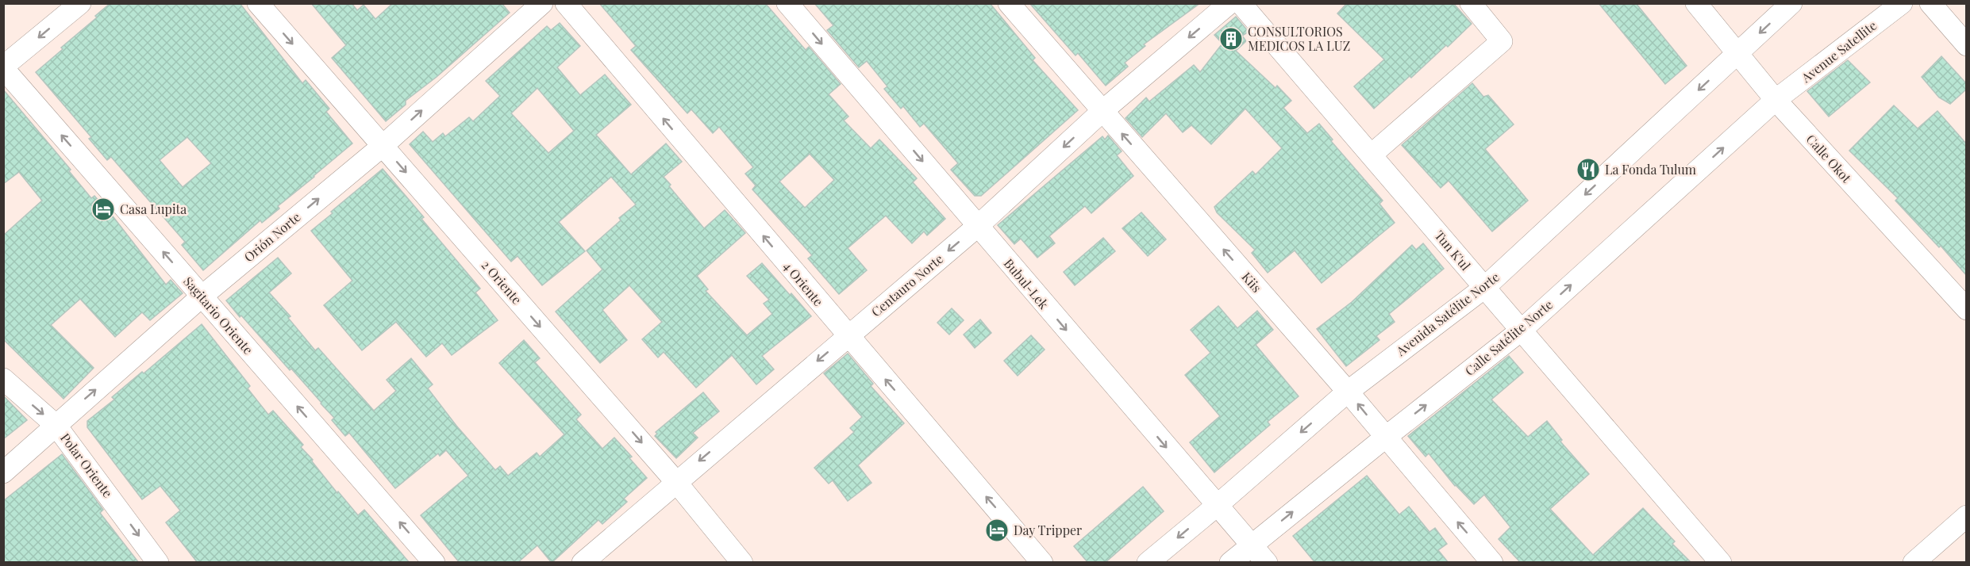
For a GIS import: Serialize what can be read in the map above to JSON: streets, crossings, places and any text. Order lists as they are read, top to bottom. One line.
{"streets":{"street":["Avenue Satellite","Calle Okot","Orión Norte","Tun K'ul","2 Oriente","Kiis","4 Oriente","Bubul-Lek","Centauro Norte","Avenida Satélite Norte","Sagitario Oriente","Calle Satélite Norte","Polar Oriente"]},"crossings":[["Avenue Satellite","Calle Okot"],["Avenue Satellite","Calle Satélite Norte"],["Calle Okot","Avenida Satélite Norte"],["Calle Okot","Calle Satélite Norte"],["Orión Norte","2 Oriente"],["Orión Norte","Sagitario Oriente"],["Orión Norte","Polar Oriente"],["Tun K'ul","Avenida Satélite Norte"],["Tun K'ul","Calle Satélite Norte"],["2 Oriente","Centauro Norte"],["Kiis","Centauro Norte"],["Kiis","Avenida Satélite Norte"],["Kiis","Calle Satélite Norte"],["4 Oriente","Centauro Norte"],["Bubul-Lek","Centauro Norte"],["Bubul-Lek","Avenida Satélite Norte"],["Bubul-Lek","Calle Satélite Norte"]],"one_way":["Orión Norte","2 Oriente","Kiis","4 Oriente","Bubul-Lek","Centauro Norte","Avenida Satélite Norte","Sagitario Oriente","Calle Satélite Norte","Polar Oriente"],"places":{"building":["CONSULTORIOS MEDICOS LA LUZ"],"restaurant":["La Fonda Tulum"],"hotel":["Casa Lupita","Day Tripper"]}}
